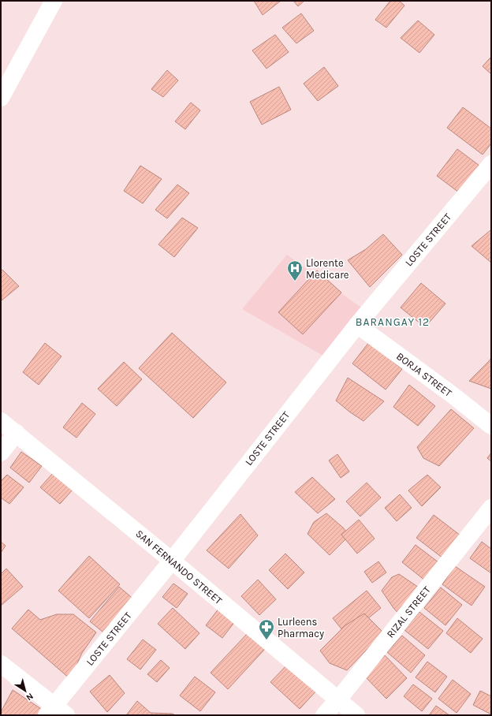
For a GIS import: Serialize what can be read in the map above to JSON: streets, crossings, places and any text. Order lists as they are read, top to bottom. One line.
{"streets":{"street":["LOSTE STREET","BORJA STREET","SAN FERNANDO STREET","RIZAL STREET"]},"crossings":[["LOSTE STREET","BORJA STREET"],["LOSTE STREET","SAN FERNANDO STREET"],["SAN FERNANDO STREET","RIZAL STREET"]],"districts":["BARANGAY 12"],"places":{"hospital":["Llorente Medicare"],"pharmacy":["Lurleens Pharmacy"]},"north":"bottom right"}
